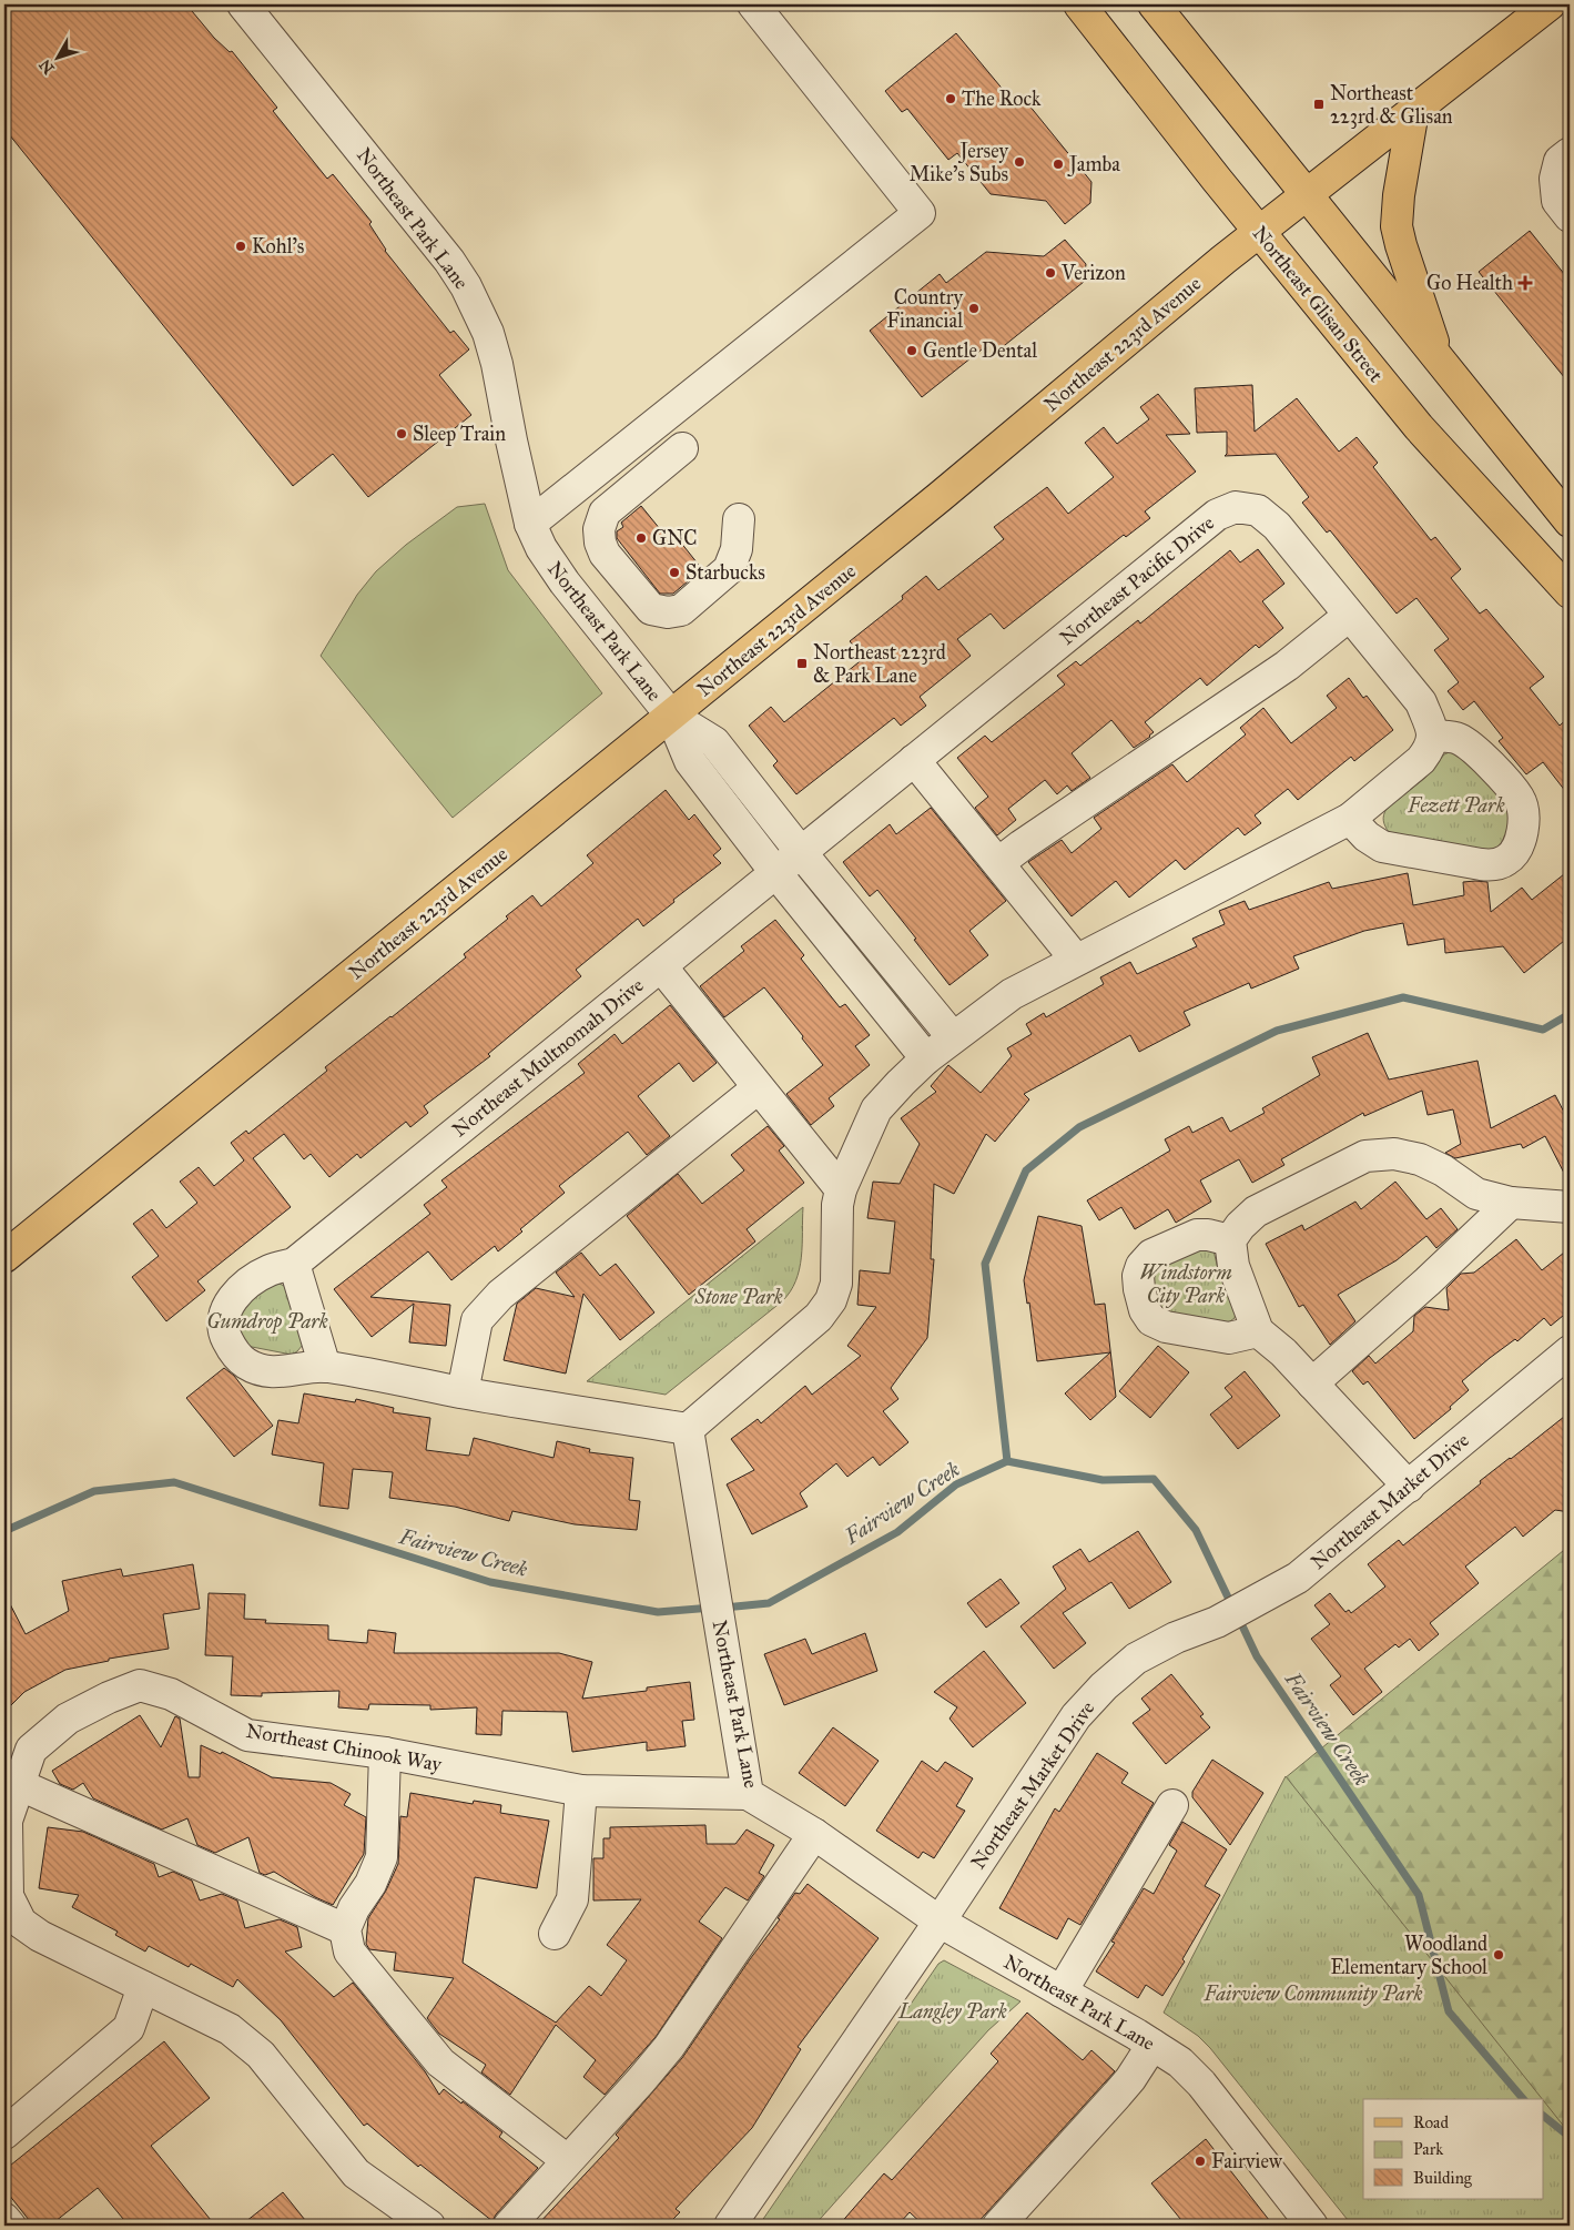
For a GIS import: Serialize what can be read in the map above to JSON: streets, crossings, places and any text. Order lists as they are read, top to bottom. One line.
{"streets":{"main road":["Northeast Glisan Street","Northeast 223rd Avenue"],"street":["Northeast Park Lane","Northeast Pacific Drive","Northeast Multnomah Drive","Northeast Market Drive","Northeast Chinook Way"]},"crossings":[["Northeast Park Lane","Northeast 223rd Avenue"],["Northeast Park Lane","Northeast Pacific Drive"],["Northeast Park Lane","Northeast Multnomah Drive"],["Northeast Park Lane","Northeast Market Drive"],["Northeast Park Lane","Northeast Chinook Way"],["Northeast Glisan Street","Northeast 223rd Avenue"],["Northeast Pacific Drive","Northeast Multnomah Drive"]],"water":["Fairview Creek"],"parks":["Fezett Park","Windstorm City Park","Stone Park","Gumdrop Park","Fairview Community Park","Langley Park"],"places":{"other":["The Rock","Jersey Mike's Subs","Jamba","Kohl's","Verizon","Country Financial","Gentle Dental","Sleep Train","GNC","Starbucks","Woodland Elementary School","Fairview"],"transit":["Northeast 223rd & Glisan","Northeast 223rd & Park Lane"],"health":["Go Health"]},"legend":["Road","Park","Building"],"north":"bottom left"}
